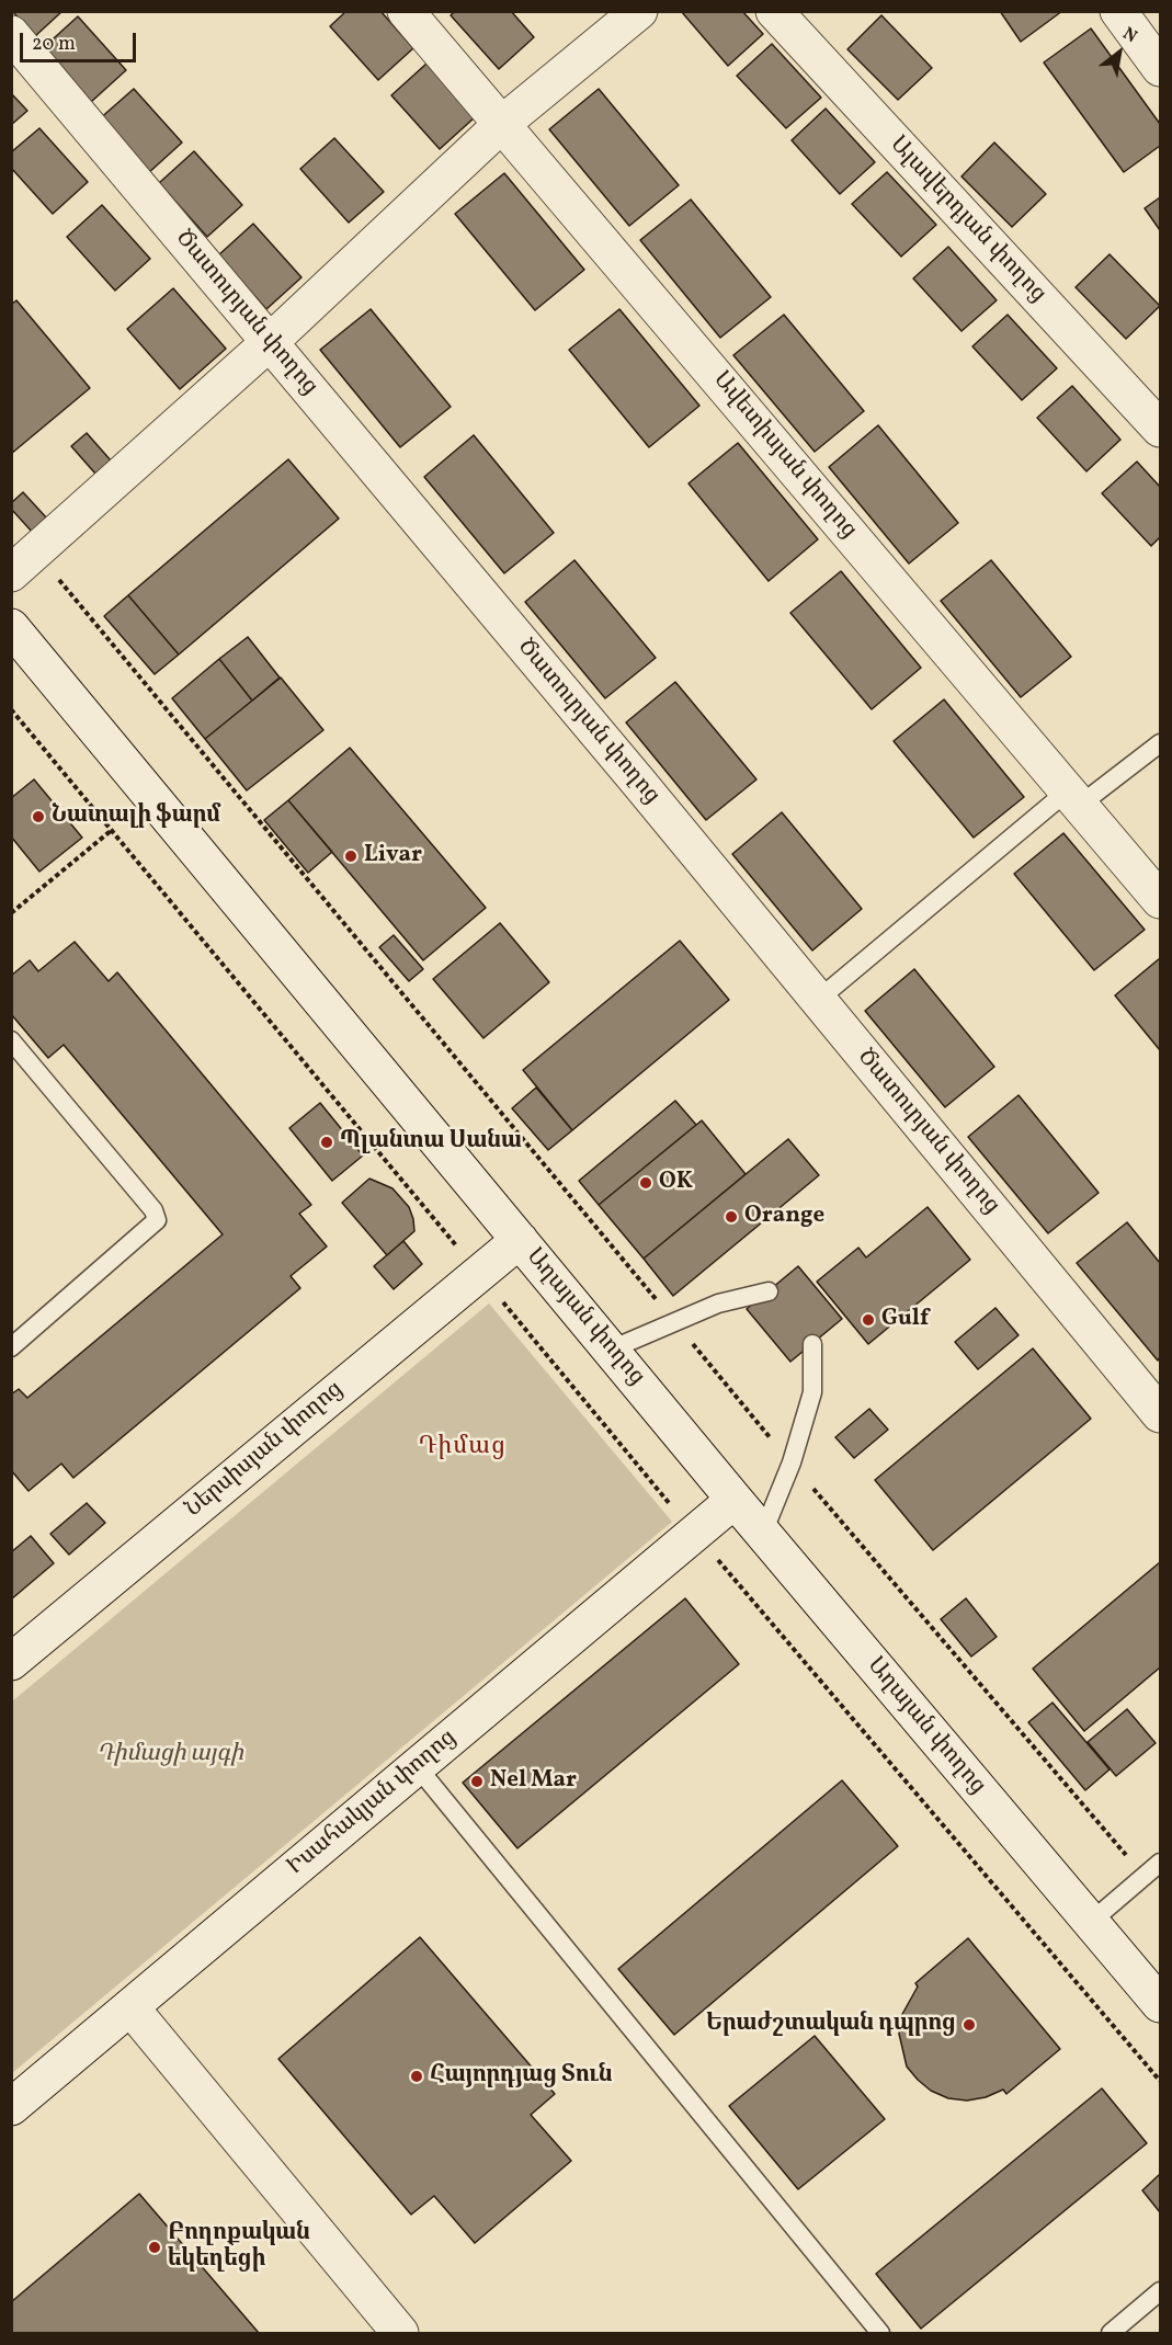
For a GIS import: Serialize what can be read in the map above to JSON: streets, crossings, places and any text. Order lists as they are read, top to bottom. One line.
{"streets":{"street":["Ալավերդյան փողոց","Ծատուրյան փողոց","Ավետիսյան փողոց","Աղայան փողոց","Ներսիսյան փողոց","Իսահակյան փողոց"]},"crossings":[["Աղայան փողոց","Ներսիսյան փողոց"],["Աղայան փողոց","Իսահակյան փողոց"]],"districts":["Դիմաց"],"parks":["Դիմացի այգի"],"places":["Նատալի ֆարմ","Livar","Պլանտա Սանա","OK","Orange","Gulf","Nel Mar","Երաժշտական դպրոց","Հայորդյաց Տուն","Բողոքական եկեղեցի"],"scale_bar":"20 m","north":"top right"}
